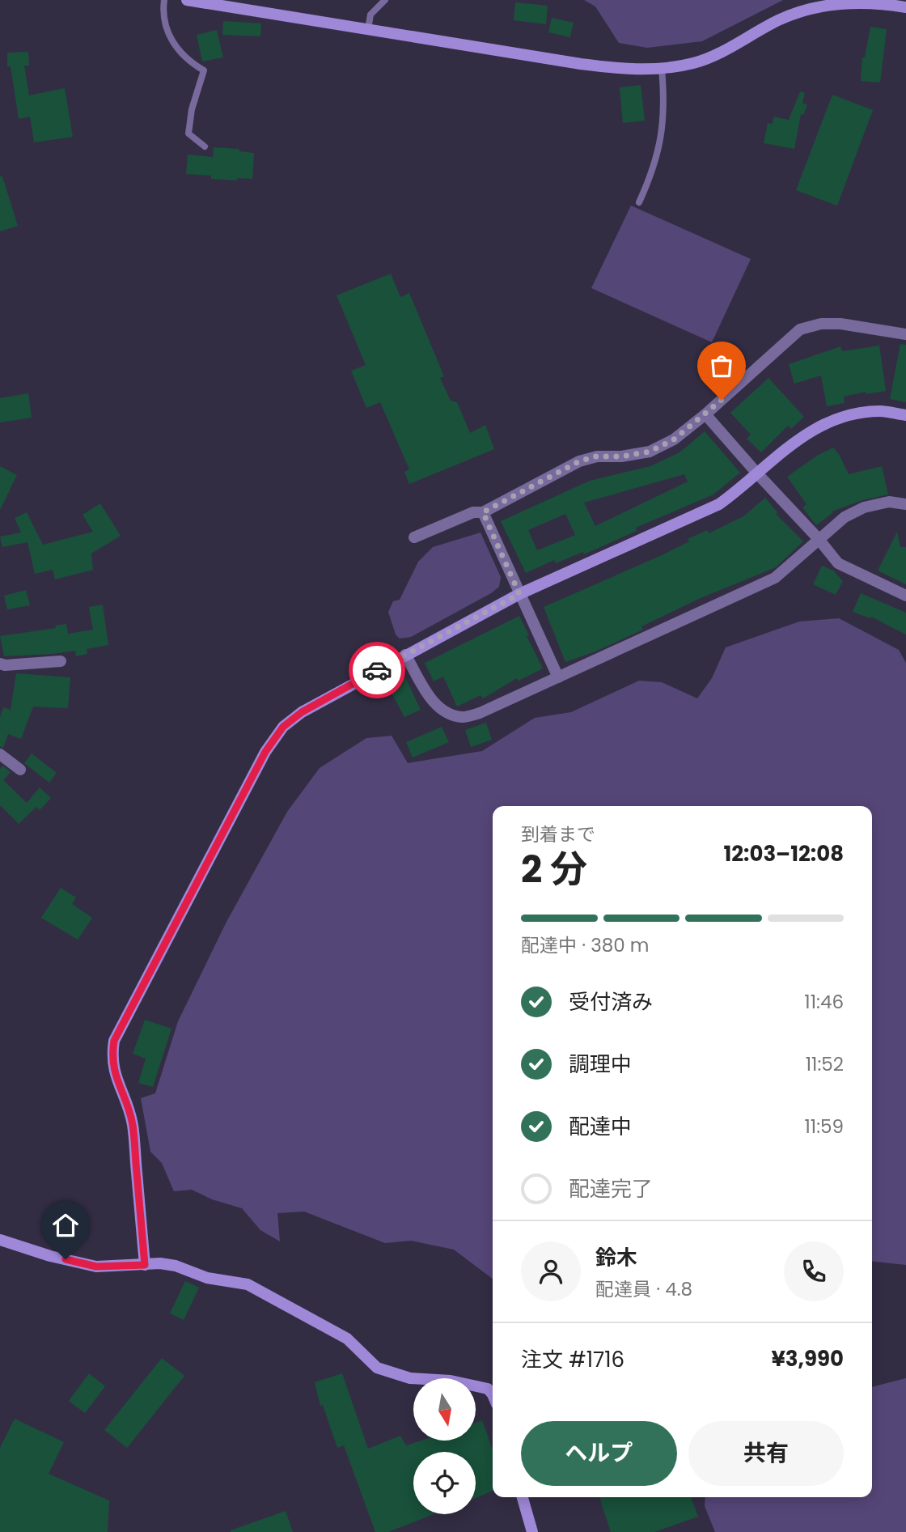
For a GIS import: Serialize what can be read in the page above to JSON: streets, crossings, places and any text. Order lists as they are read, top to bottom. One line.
{"north":"bottom","page":{"heading":["2 分","到着まで","12:03–12:08"],"panel":["鈴木","配達員 · 4.8","注文 #1716","¥3,990"],"bar":"配達中 · 380 m","list":[["受付済み","11:46"],["調理中","11:52"],["配達中","11:59"],"配達完了"],"buttons":["ヘルプ","共有"]}}
